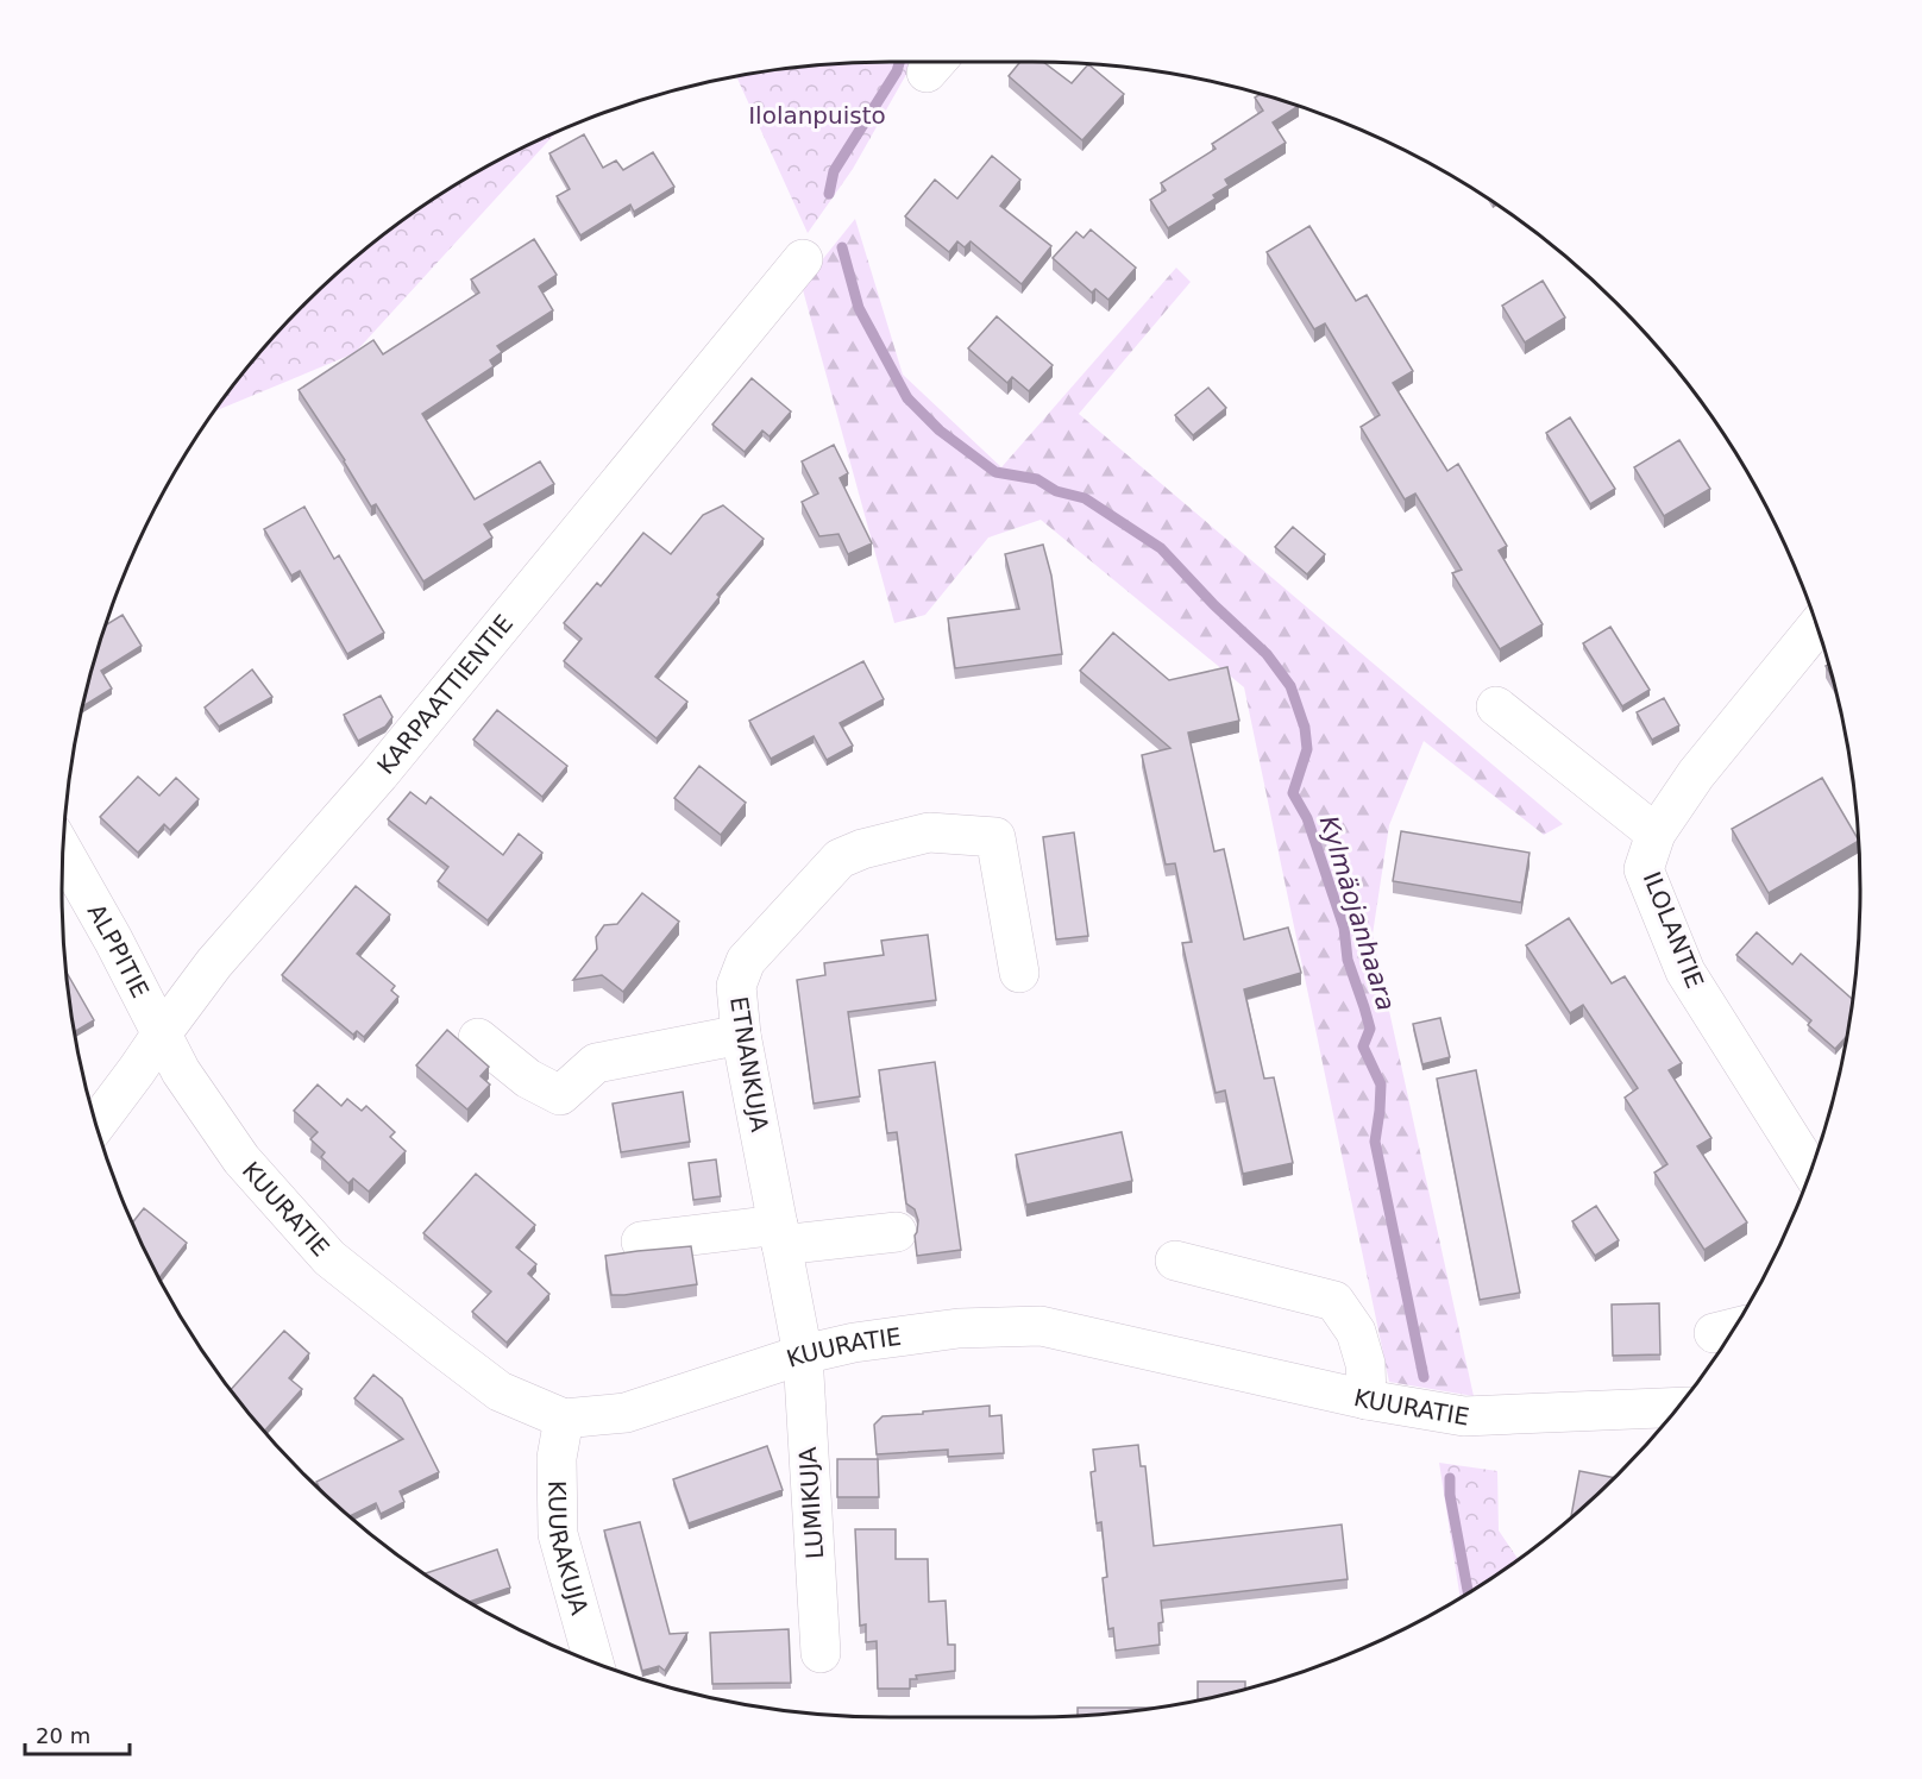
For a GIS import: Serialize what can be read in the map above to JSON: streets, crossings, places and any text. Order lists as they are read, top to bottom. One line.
{"streets":{"street":["KARPAATTIENTIE","ILOLANTIE","ALPPITIE","ETNANKUJA","KUURATIE","LUMIKUJA","KUURAKUJA"]},"crossings":[["KARPAATTIENTIE","ALPPITIE"],["KARPAATTIENTIE","KUURATIE"],["ALPPITIE","KUURATIE"],["ETNANKUJA","KUURATIE"],["ETNANKUJA","LUMIKUJA"],["KUURATIE","LUMIKUJA"],["KUURATIE","KUURAKUJA"]],"water":["Kylmäojanhaara"],"parks":["Ilolanpuisto"],"scale_bar":"20 m"}
